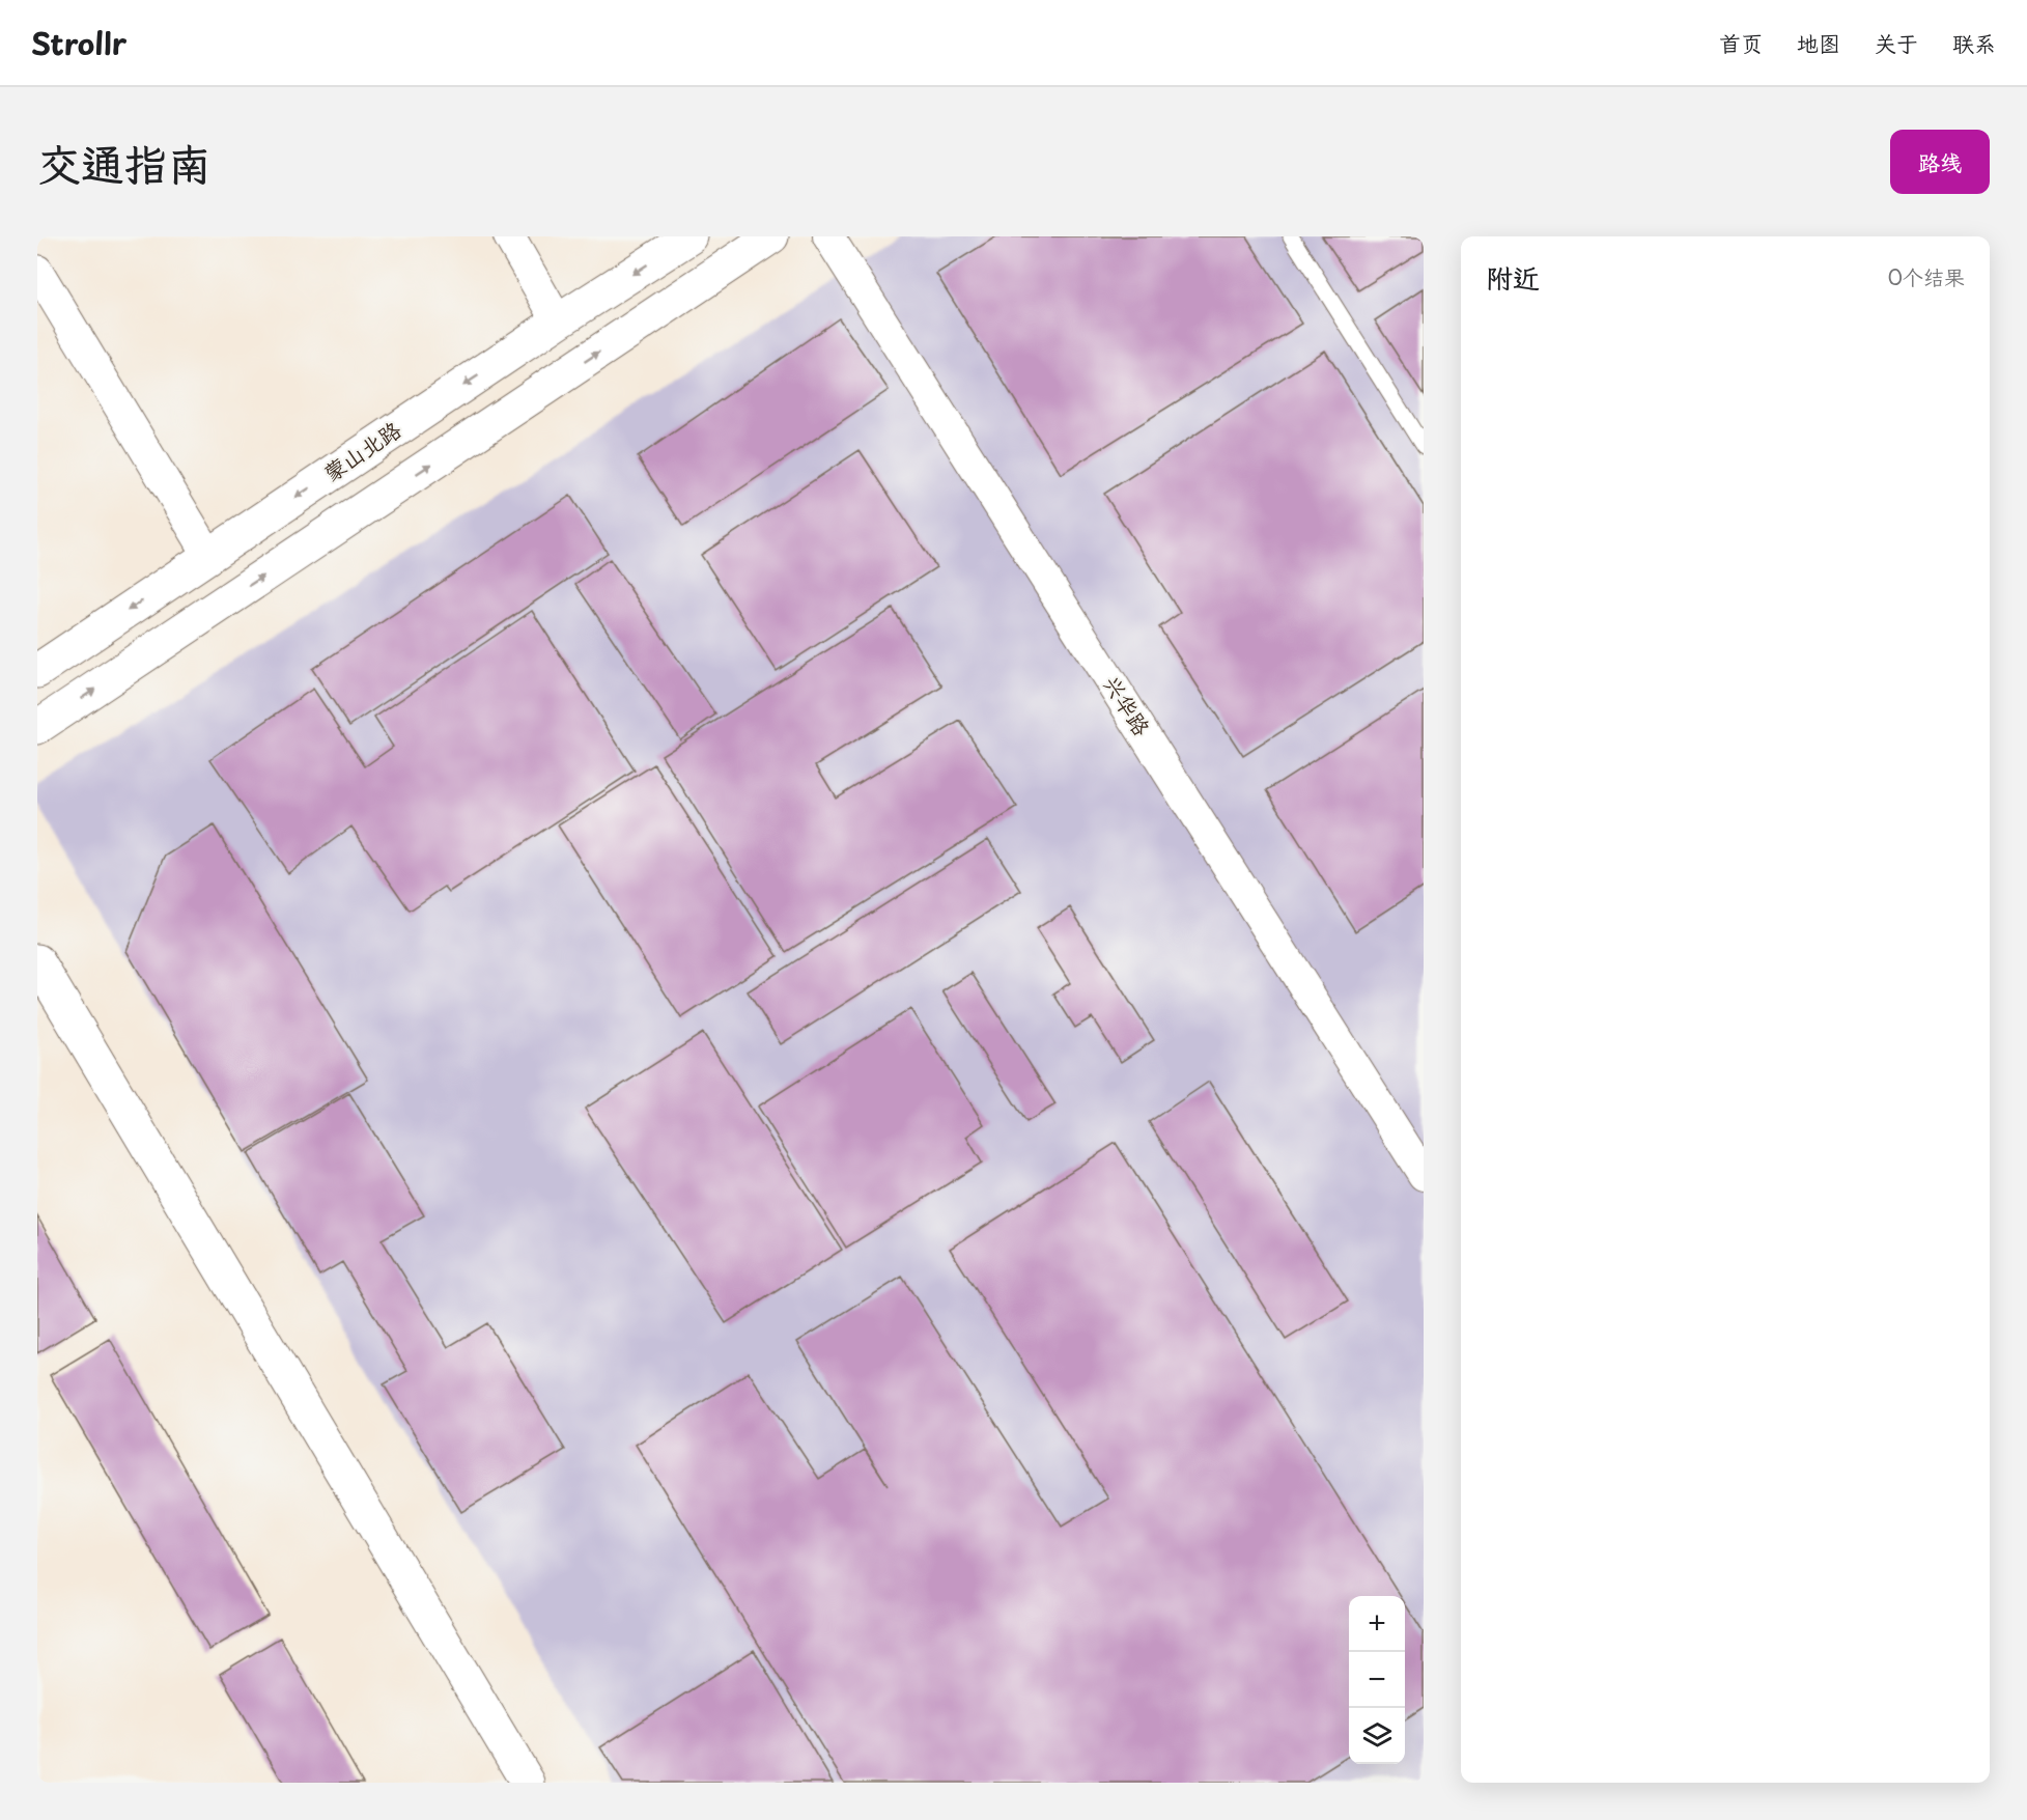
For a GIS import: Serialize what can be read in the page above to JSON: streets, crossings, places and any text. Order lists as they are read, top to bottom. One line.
{"streets":{"main road":["蒙山北路"],"street":["兴华路"]},"page":{"header":"Strollr","nav":["首页","地图","关于","联系"],"title":"交通指南","buttons":"路线","heading":["附近","0个结果"],"map_buttons":["+","−"]}}
